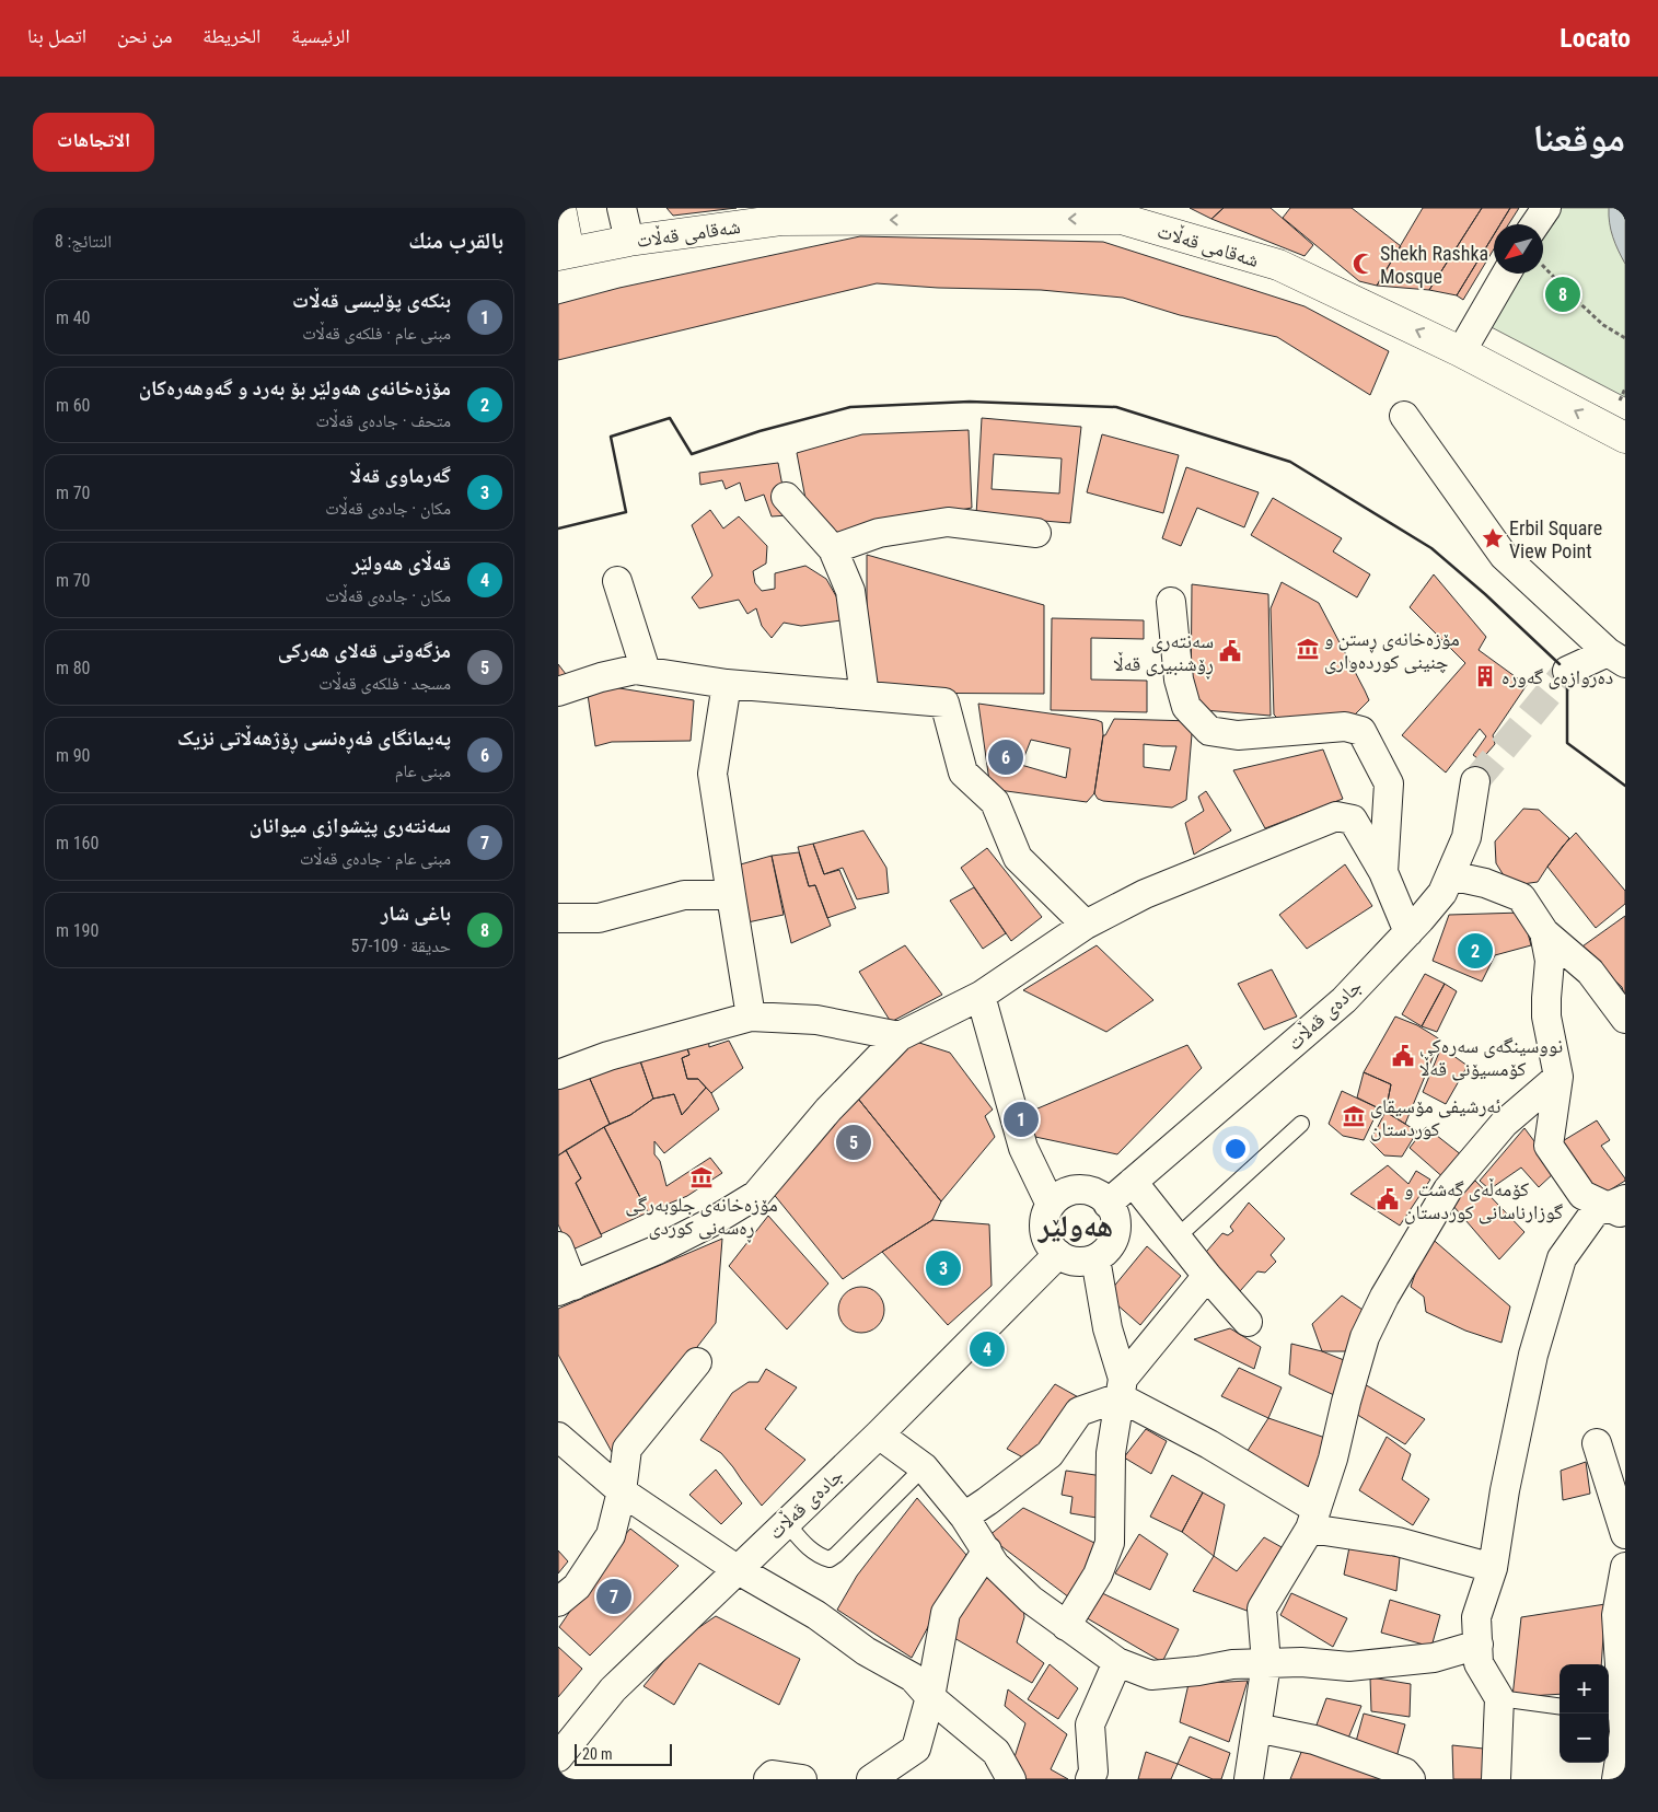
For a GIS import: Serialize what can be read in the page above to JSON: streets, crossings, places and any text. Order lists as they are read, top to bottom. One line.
{"streets":{"main road":["شەقامی قەڵات"],"street":["جادەی قەڵات"]},"one_way":["شەقامی قەڵات"],"districts":["ھەولێر"],"places":{"mosque":["Shekh Rashka Mosque"],"place":["Erbil Square View Point"],"museum":["مۆزەخانەی ڕستن و چنینی کوردەواری","ئەرشیفی مۆسیقای کوردستان","مۆزەخانەی جلوبەرگی ڕەسەنی کوردی"],"public building":["سەنتەری ڕۆشنبیری قەڵا","نووسینگەی سەرەکی کۆمسیۆنی قەڵا","کۆمەڵەی گەشت و گوزارناسانی کوردستان"],"building":["دەروازەی گەورە"]},"scale_bar":"20 m","north":"bottom left","page":{"header":"Locato","nav":["الرئيسية","الخريطة","من نحن","اتصل بنا"],"title":"موقعنا","buttons":"الاتجاهات","heading":["بالقرب منك","النتائج: 8"],"pins":["8","6","2","1","5","3","4","7"],"list":[{"mark":"1","name":"بنکەی پۆلیسی قەڵات","note":"مبنى عام · فلکەی قەڵات","value":"40 m"},{"mark":"2","name":"مۆزەخانەی هەولێر بۆ بەرد و گەوهەرەکان","note":"متحف · جادەی قەڵات","value":"60 m"},{"mark":"3","name":"گەرماوی قەڵا","note":"مكان · جادەی قەڵات","value":"70 m"},{"mark":"4","name":"قەڵای هەولێر","note":"مكان · جادەی قەڵات","value":"70 m"},{"mark":"5","name":"مزگەوتی قەلای هەرکی","note":"مسجد · فلکەی قەڵات","value":"80 m"},{"mark":"6","name":"پەیمانگای فەڕەنسی ڕۆژهەڵاتی نزیک","note":"مبنى عام","value":"90 m"},{"mark":"7","name":"سەنتەری پێشوازی میوانان","note":"مبنى عام · جادەی قەڵات","value":"160 m"},{"mark":"8","name":"باغی شار","note":"حديقة · 109-57","value":"190 m"}],"map_buttons":["+","−"],"scale":"20 m"}}
